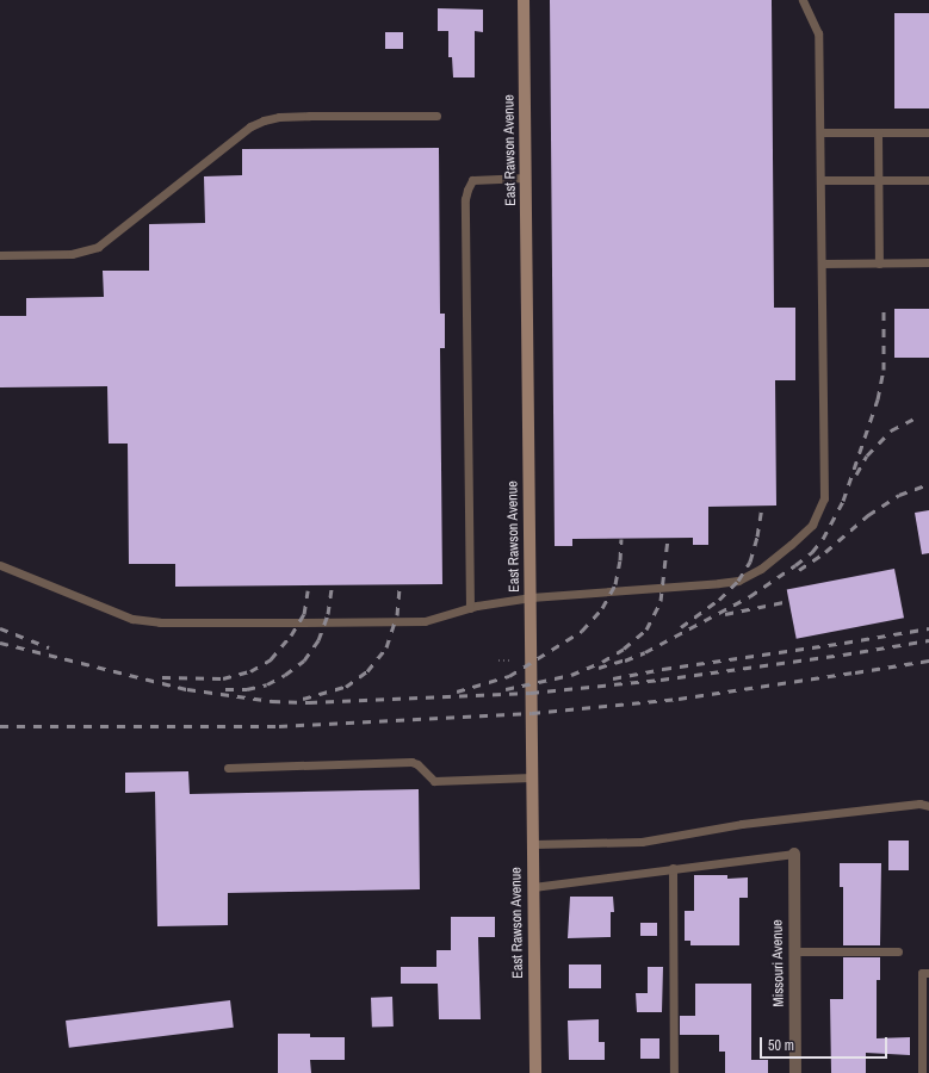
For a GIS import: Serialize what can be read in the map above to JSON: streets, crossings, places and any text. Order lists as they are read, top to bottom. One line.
{"streets":{"main road":["East Rawson Avenue"],"street":["Missouri Avenue"]},"scale_bar":"50 m"}
